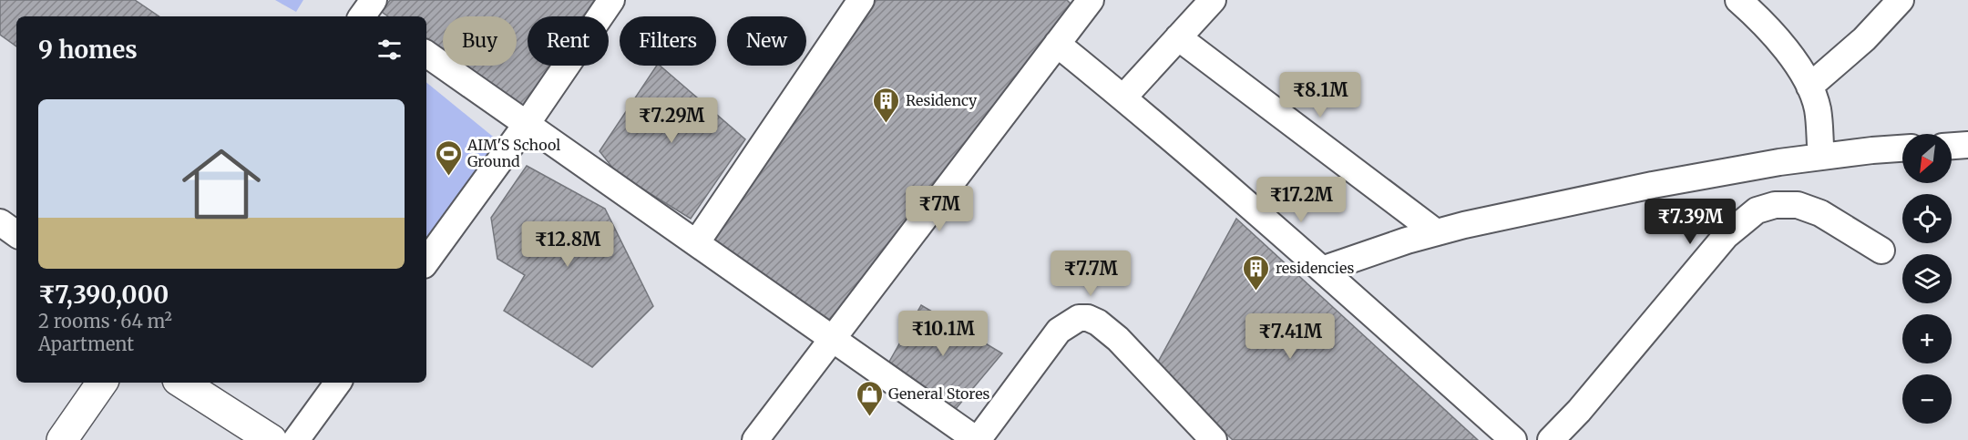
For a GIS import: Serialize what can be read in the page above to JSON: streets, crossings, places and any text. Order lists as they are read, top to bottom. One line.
{"places":{"building":["Residency","residencies"],"sports":["AIM'S School Ground"],"shop":["General Stores"]},"north":"bottom left","page":{"chip":["Buy","Rent","Filters","New"],"heading":"9 homes","price":["₹8.1M","₹7.29M","₹17.2M","₹7M","₹7.39M","₹12.8M","₹7.7M","₹10.1M","₹7.41M"],"list":[{"name":"₹7,390,000","note":"2 rooms · 64 m² · Apartment"}],"map_buttons":["+","−"]}}
